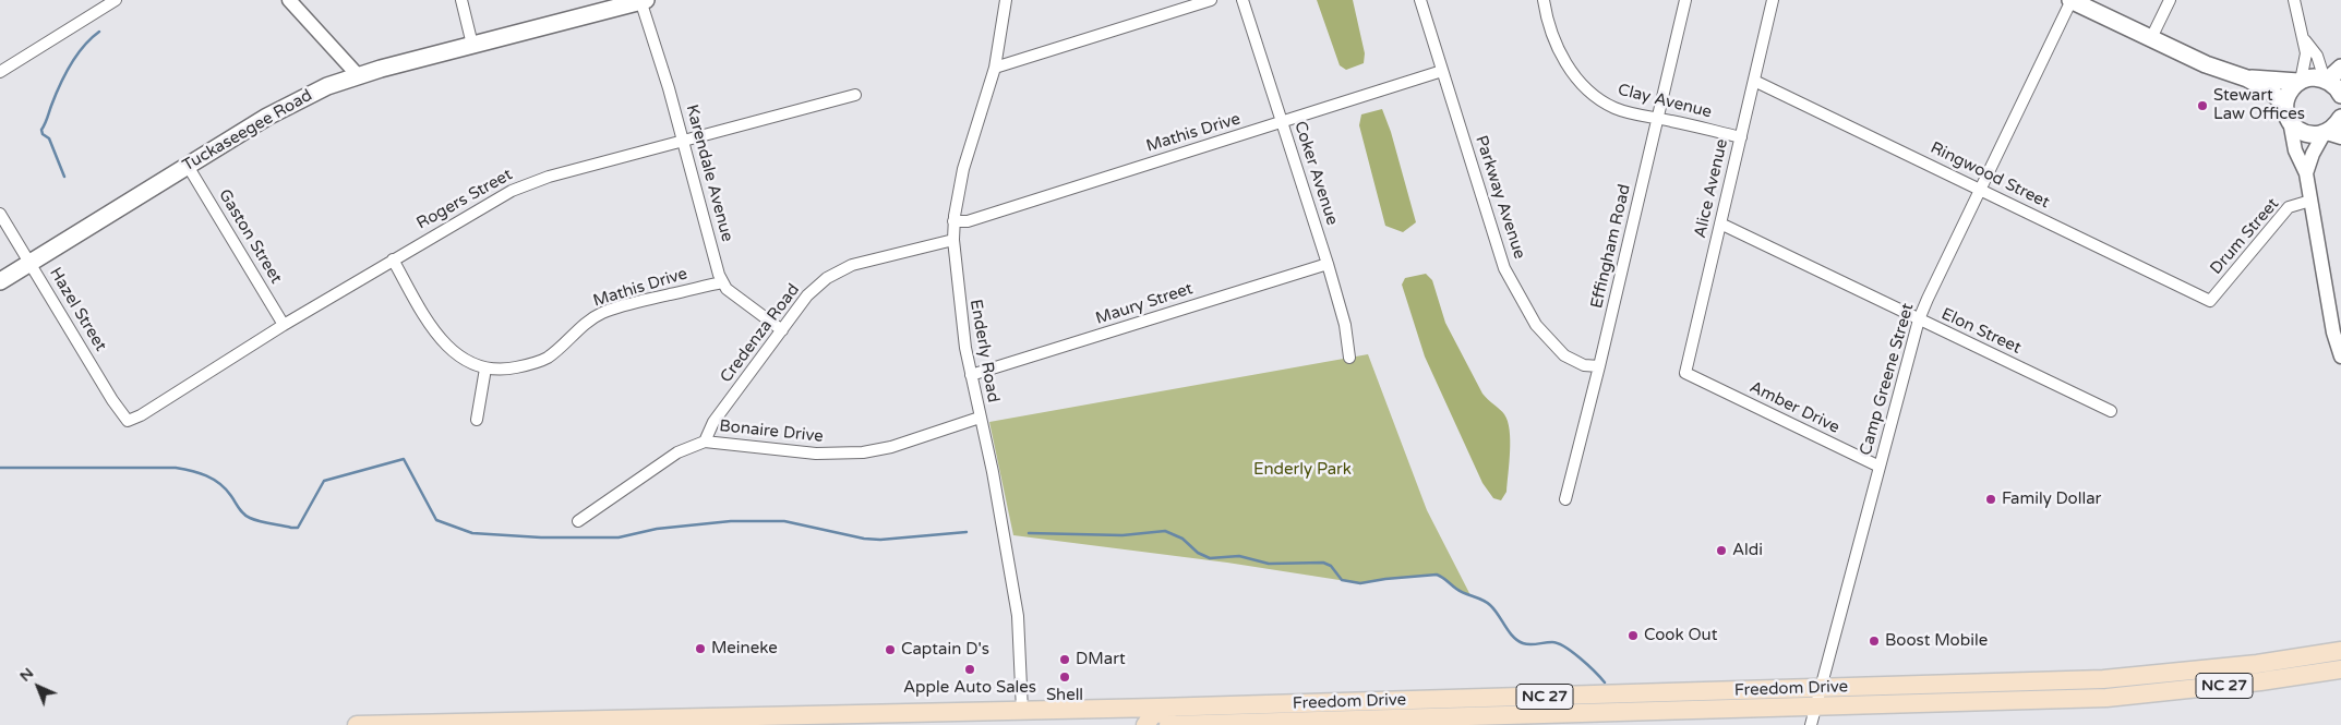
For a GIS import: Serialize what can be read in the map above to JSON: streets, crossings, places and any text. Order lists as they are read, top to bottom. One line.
{"streets":{"main road":["Tuckaseegee Road","NC 27","Freedom Drive"],"street":["Clay Avenue","Mathis Drive","Karendale Avenue","Coker Avenue","Ringwood Street","Alice Avenue","Parkway Avenue","Rogers Street","Gaston Street","Drum Street","Effingham Road","Maury Street","Hazel Street","Elon Street","Credenza Road","Enderly Road","Camp Greene Street","Amber Drive","Bonaire Drive"]},"crossings":[["Clay Avenue","Alice Avenue"],["Clay Avenue","Effingham Road"],["Tuckaseegee Road","Karendale Avenue"],["Tuckaseegee Road","Gaston Street"],["Tuckaseegee Road","Hazel Street"],["Mathis Drive","Karendale Avenue"],["Mathis Drive","Coker Avenue"],["Mathis Drive","Parkway Avenue"],["Mathis Drive","Rogers Street"],["Mathis Drive","Enderly Road"],["Karendale Avenue","Rogers Street"],["Coker Avenue","Maury Street"],["Ringwood Street","Alice Avenue"],["Ringwood Street","Drum Street"],["Ringwood Street","Camp Greene Street"],["Alice Avenue","Elon Street"],["Alice Avenue","Amber Drive"],["Parkway Avenue","Effingham Road"],["Rogers Street","Gaston Street"],["Rogers Street","Hazel Street"],["Maury Street","Enderly Road"],["Elon Street","Camp Greene Street"],["Credenza Road","Enderly Road"],["Credenza Road","Bonaire Drive"],["Enderly Road","Bonaire Drive"],["Enderly Road","Freedom Drive"],["Camp Greene Street","Amber Drive"],["Camp Greene Street","Freedom Drive"]],"parks":["Enderly Park"],"places":["Stewart Law Offices","Family Dollar","Aldi","Cook Out","Boost Mobile","Meineke","Captain D's","DMart","Apple Auto Sales","Shell"],"north":"top left"}
